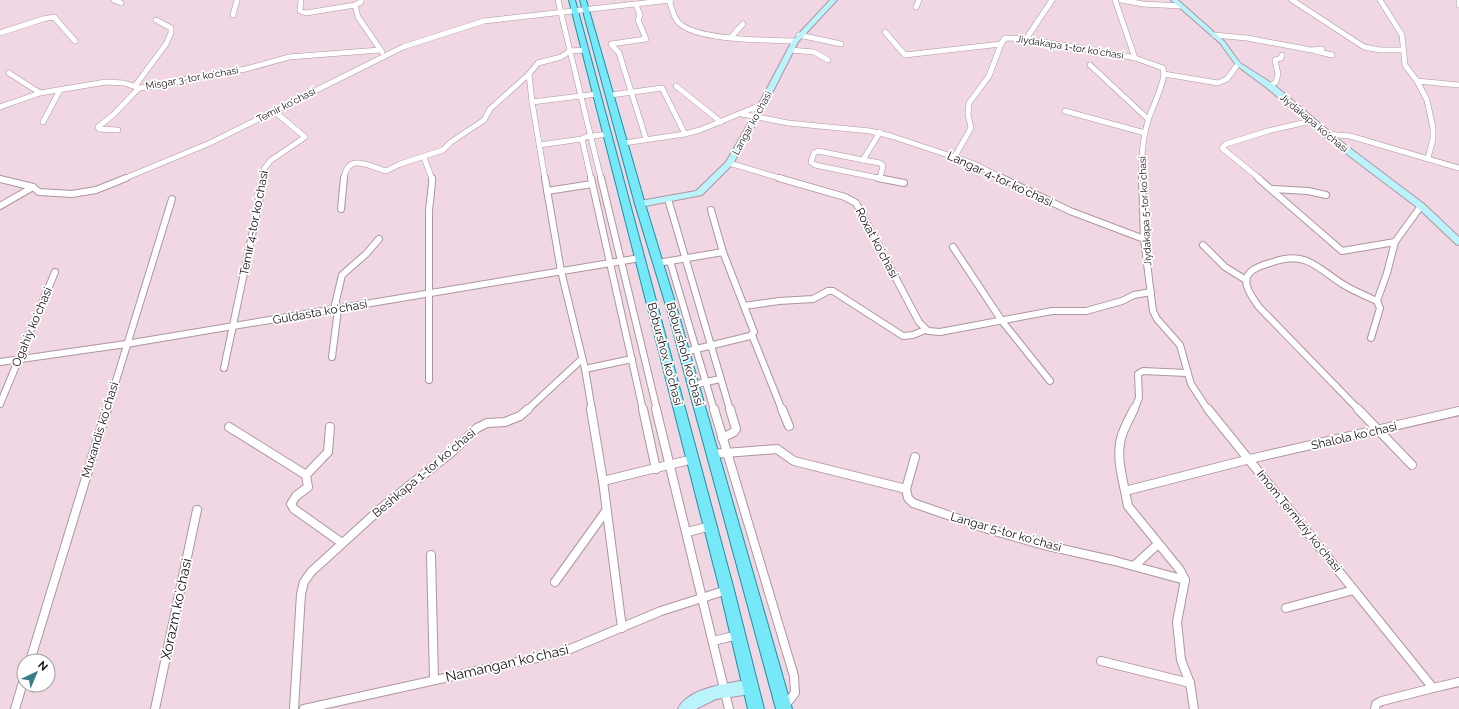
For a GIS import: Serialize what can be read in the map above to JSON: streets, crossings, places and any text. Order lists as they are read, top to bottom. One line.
{"streets":{"main road":["Boburshox ko'chasi","Boburshoh koʻchasi"],"street":["Jiydakapa 1-tor koʻchasi","Misgar 3-tor koʻchasi","Temir ko'chasi","Langar koʻchasi","Jiydakapa ko'chasi","Langar 4-tor koʻchasi","Jiydakapa 5-tor koʻchasi","Temir 4-tor koʻchasi","Roxat koʻchasi","Guldasta koʻchasi","Ogahiy koʻchasi","Muxandis koʻchasi","Shalola koʻchasi","Beshkapa 1-tor koʼchasi","Imom Termiziy koʻchasi","Langar 5-tor koʻchasi","Xorazm koʻchasi","Namangan koʻchasi"]},"crossings":[["Jiydakapa 1-tor koʻchasi","Langar 4-tor koʻchasi"],["Jiydakapa 1-tor koʻchasi","Jiydakapa 5-tor koʻchasi"],["Temir ko'chasi","Temir 4-tor koʻchasi"],["Temir ko'chasi","Boburshox ko'chasi"],["Temir ko'chasi","Boburshoh koʻchasi"],["Langar koʻchasi","Langar 4-tor koʻchasi"],["Langar koʻchasi","Roxat koʻchasi"],["Langar koʻchasi","Boburshoh koʻchasi"],["Langar 4-tor koʻchasi","Jiydakapa 5-tor koʻchasi"],["Jiydakapa 5-tor koʻchasi","Imom Termiziy koʻchasi"],["Temir 4-tor koʻchasi","Guldasta koʻchasi"],["Guldasta koʻchasi","Ogahiy koʻchasi"],["Guldasta koʻchasi","Boburshox ko'chasi"],["Guldasta koʻchasi","Muxandis koʻchasi"],["Boburshox ko'chasi","Boburshoh koʻchasi"],["Boburshox ko'chasi","Namangan koʻchasi"],["Shalola koʻchasi","Imom Termiziy koʻchasi"]],"north":"top right"}
